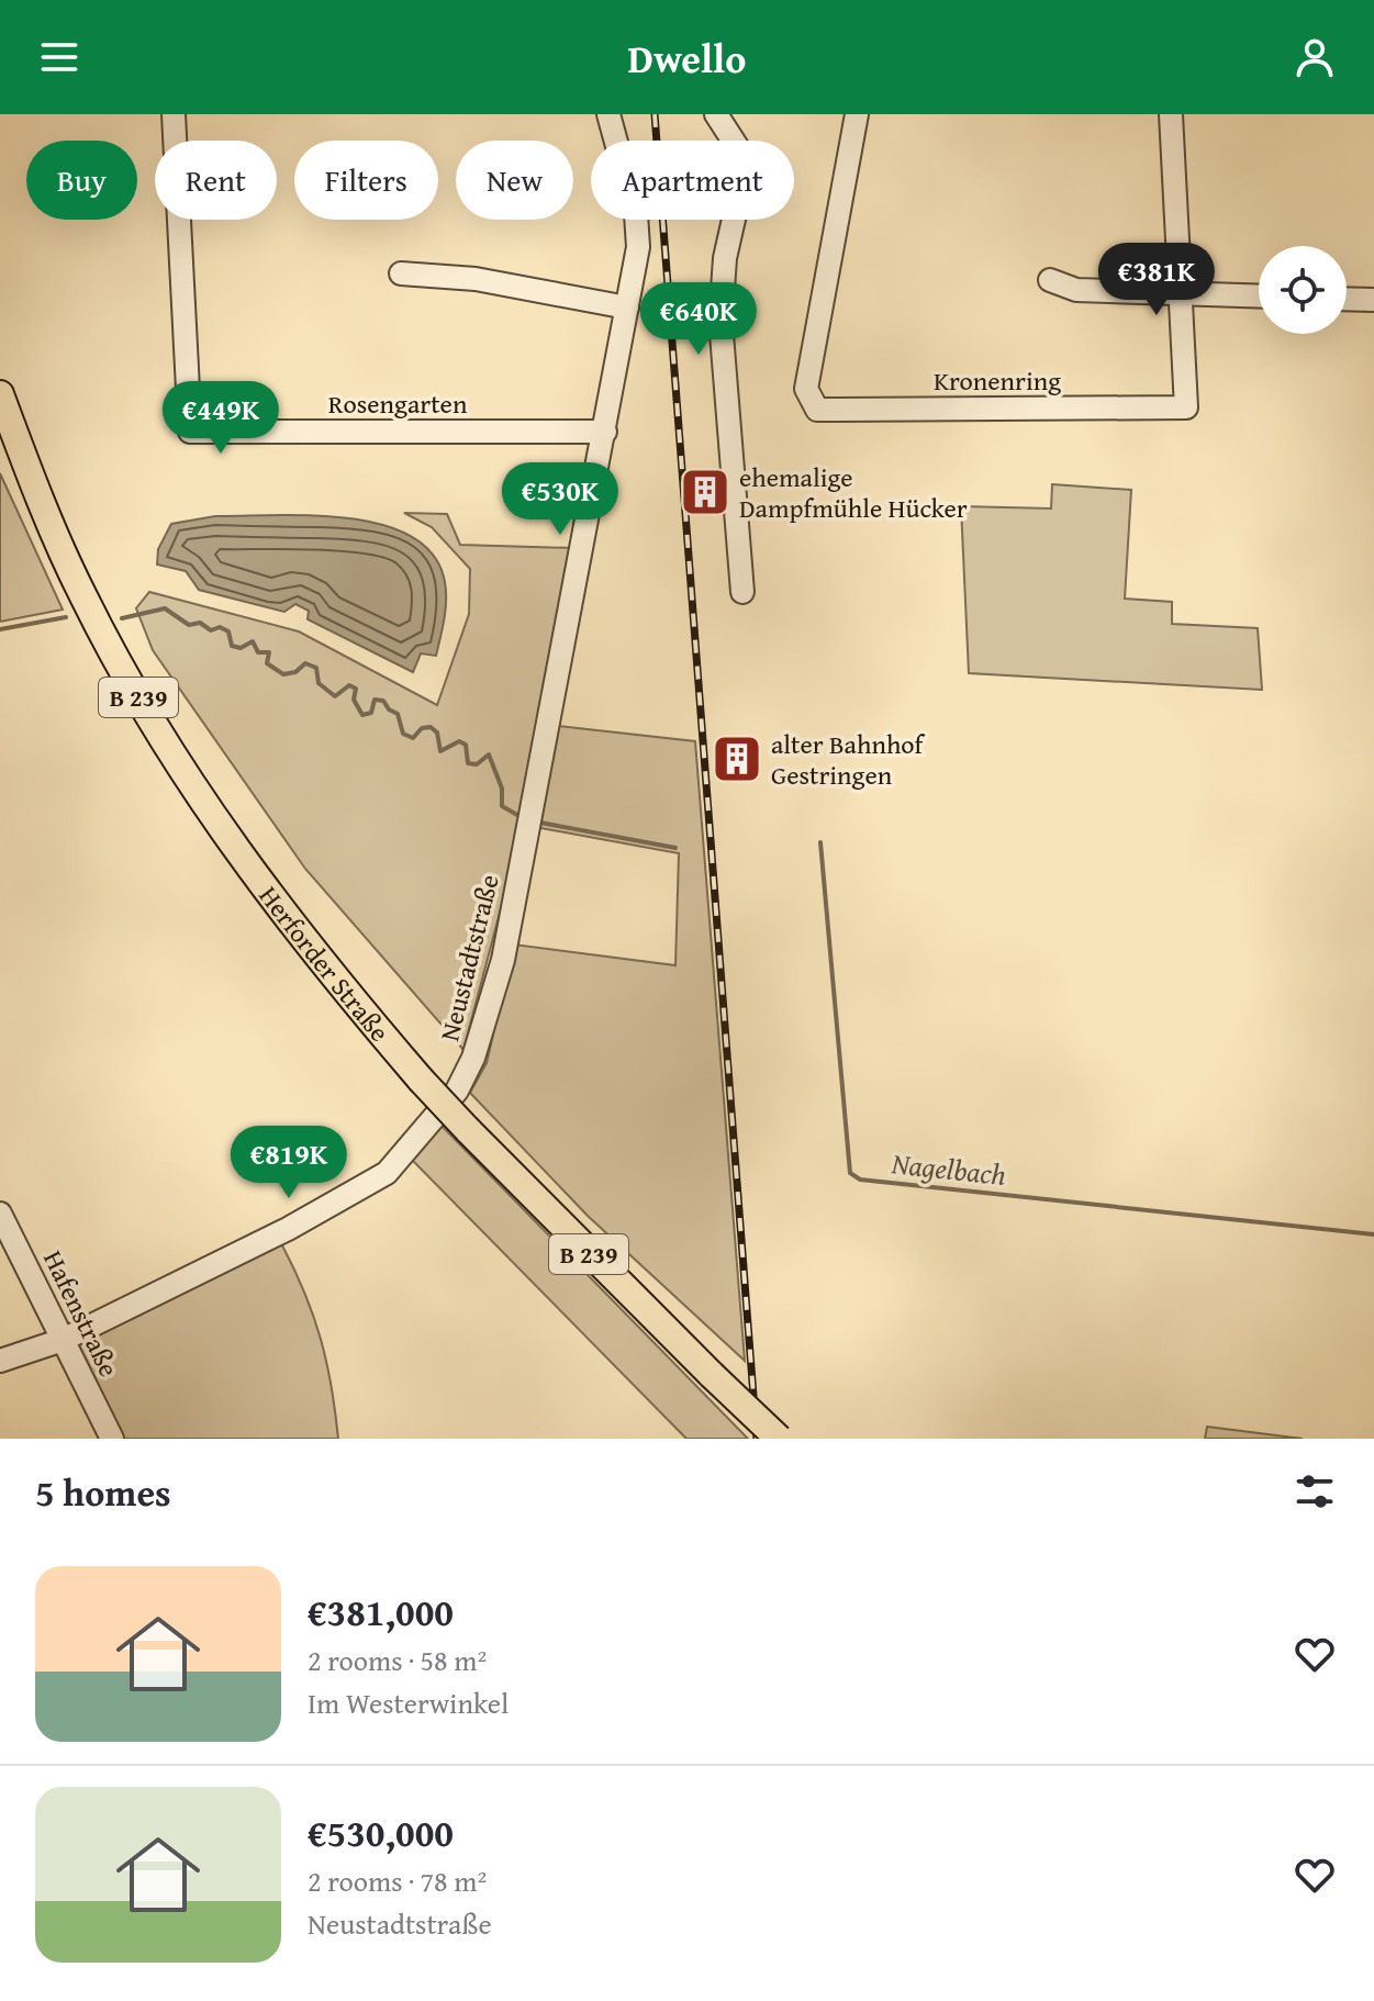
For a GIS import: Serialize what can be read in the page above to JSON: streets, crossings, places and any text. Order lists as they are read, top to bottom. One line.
{"streets":{"main road":["B 239","Herforder Straße"],"street":["Kronenring","Rosengarten","Neustadtstraße","Hafenstraße"]},"crossings":[["Rosengarten","Neustadtstraße"],["Neustadtstraße","Hafenstraße"]],"water":["Nagelbach"],"places":{"building":["ehemalige Dampfmühle Hücker","alter Bahnhof Gestringen"]},"page":{"header":"Dwello","chip":["Buy","Rent","Filters","New","Apartment"],"price":["€381K","€640K","€449K","€530K","€819K"],"heading":"5 homes","list":[{"name":"€381,000","note":"2 rooms · 58 m² · Im Westerwinkel"},{"name":"€530,000","note":"2 rooms · 78 m² · Neustadtstraße"}]}}
